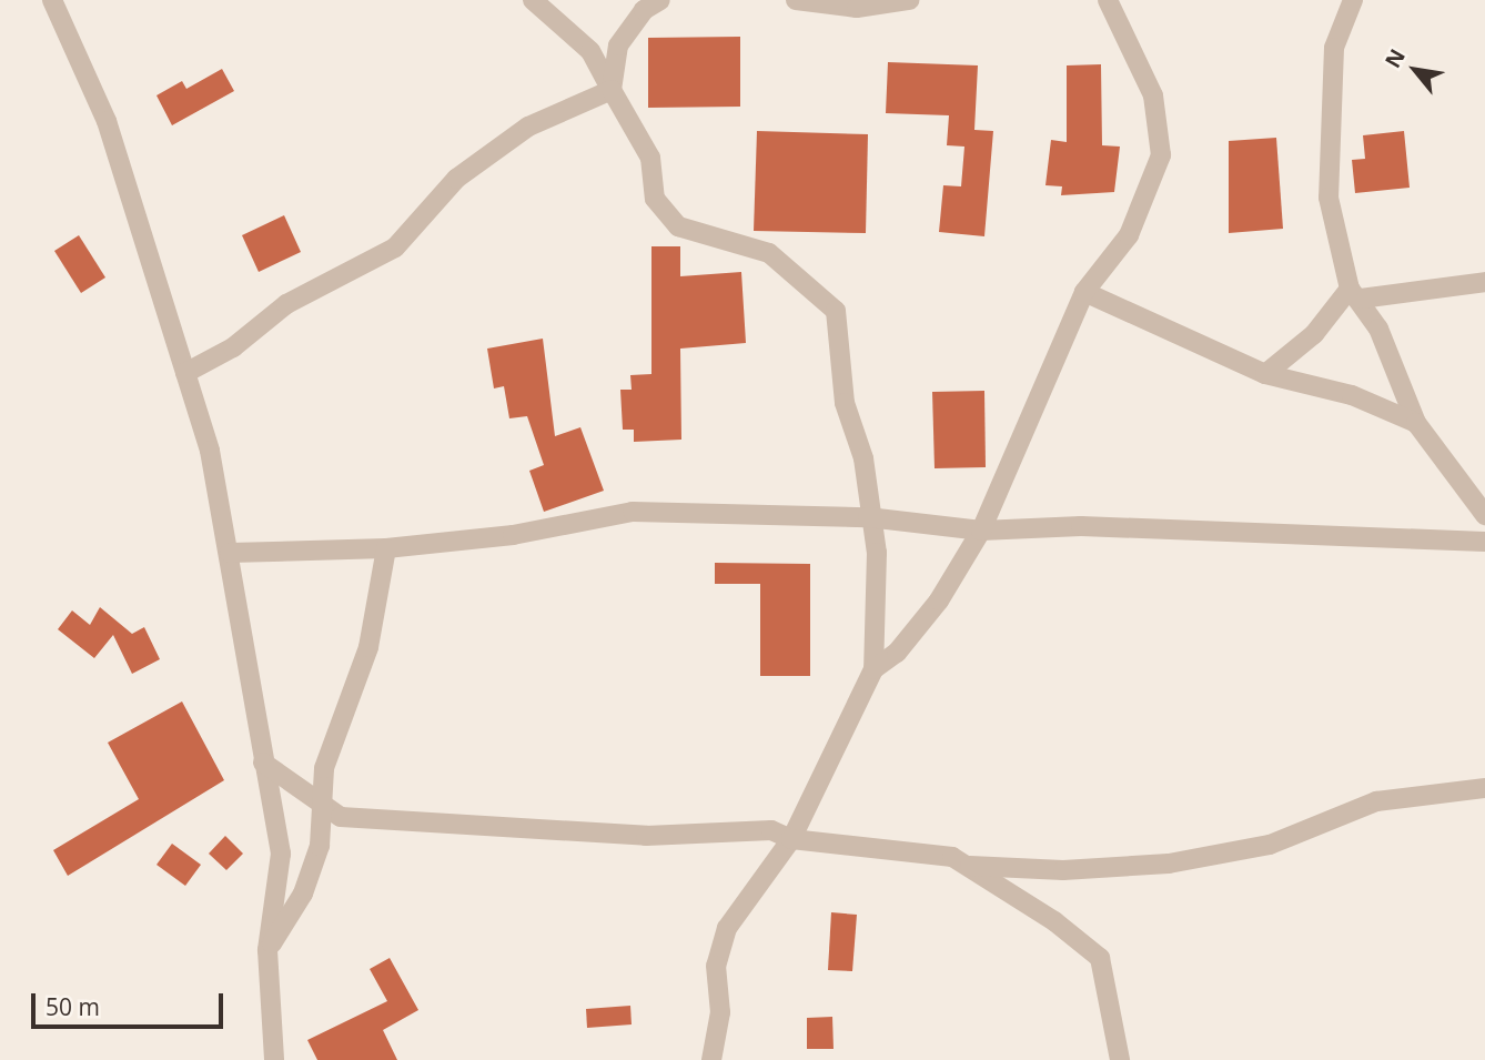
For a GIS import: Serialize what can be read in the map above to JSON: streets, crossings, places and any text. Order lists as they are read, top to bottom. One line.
{"scale_bar":"50 m","north":"top left"}
